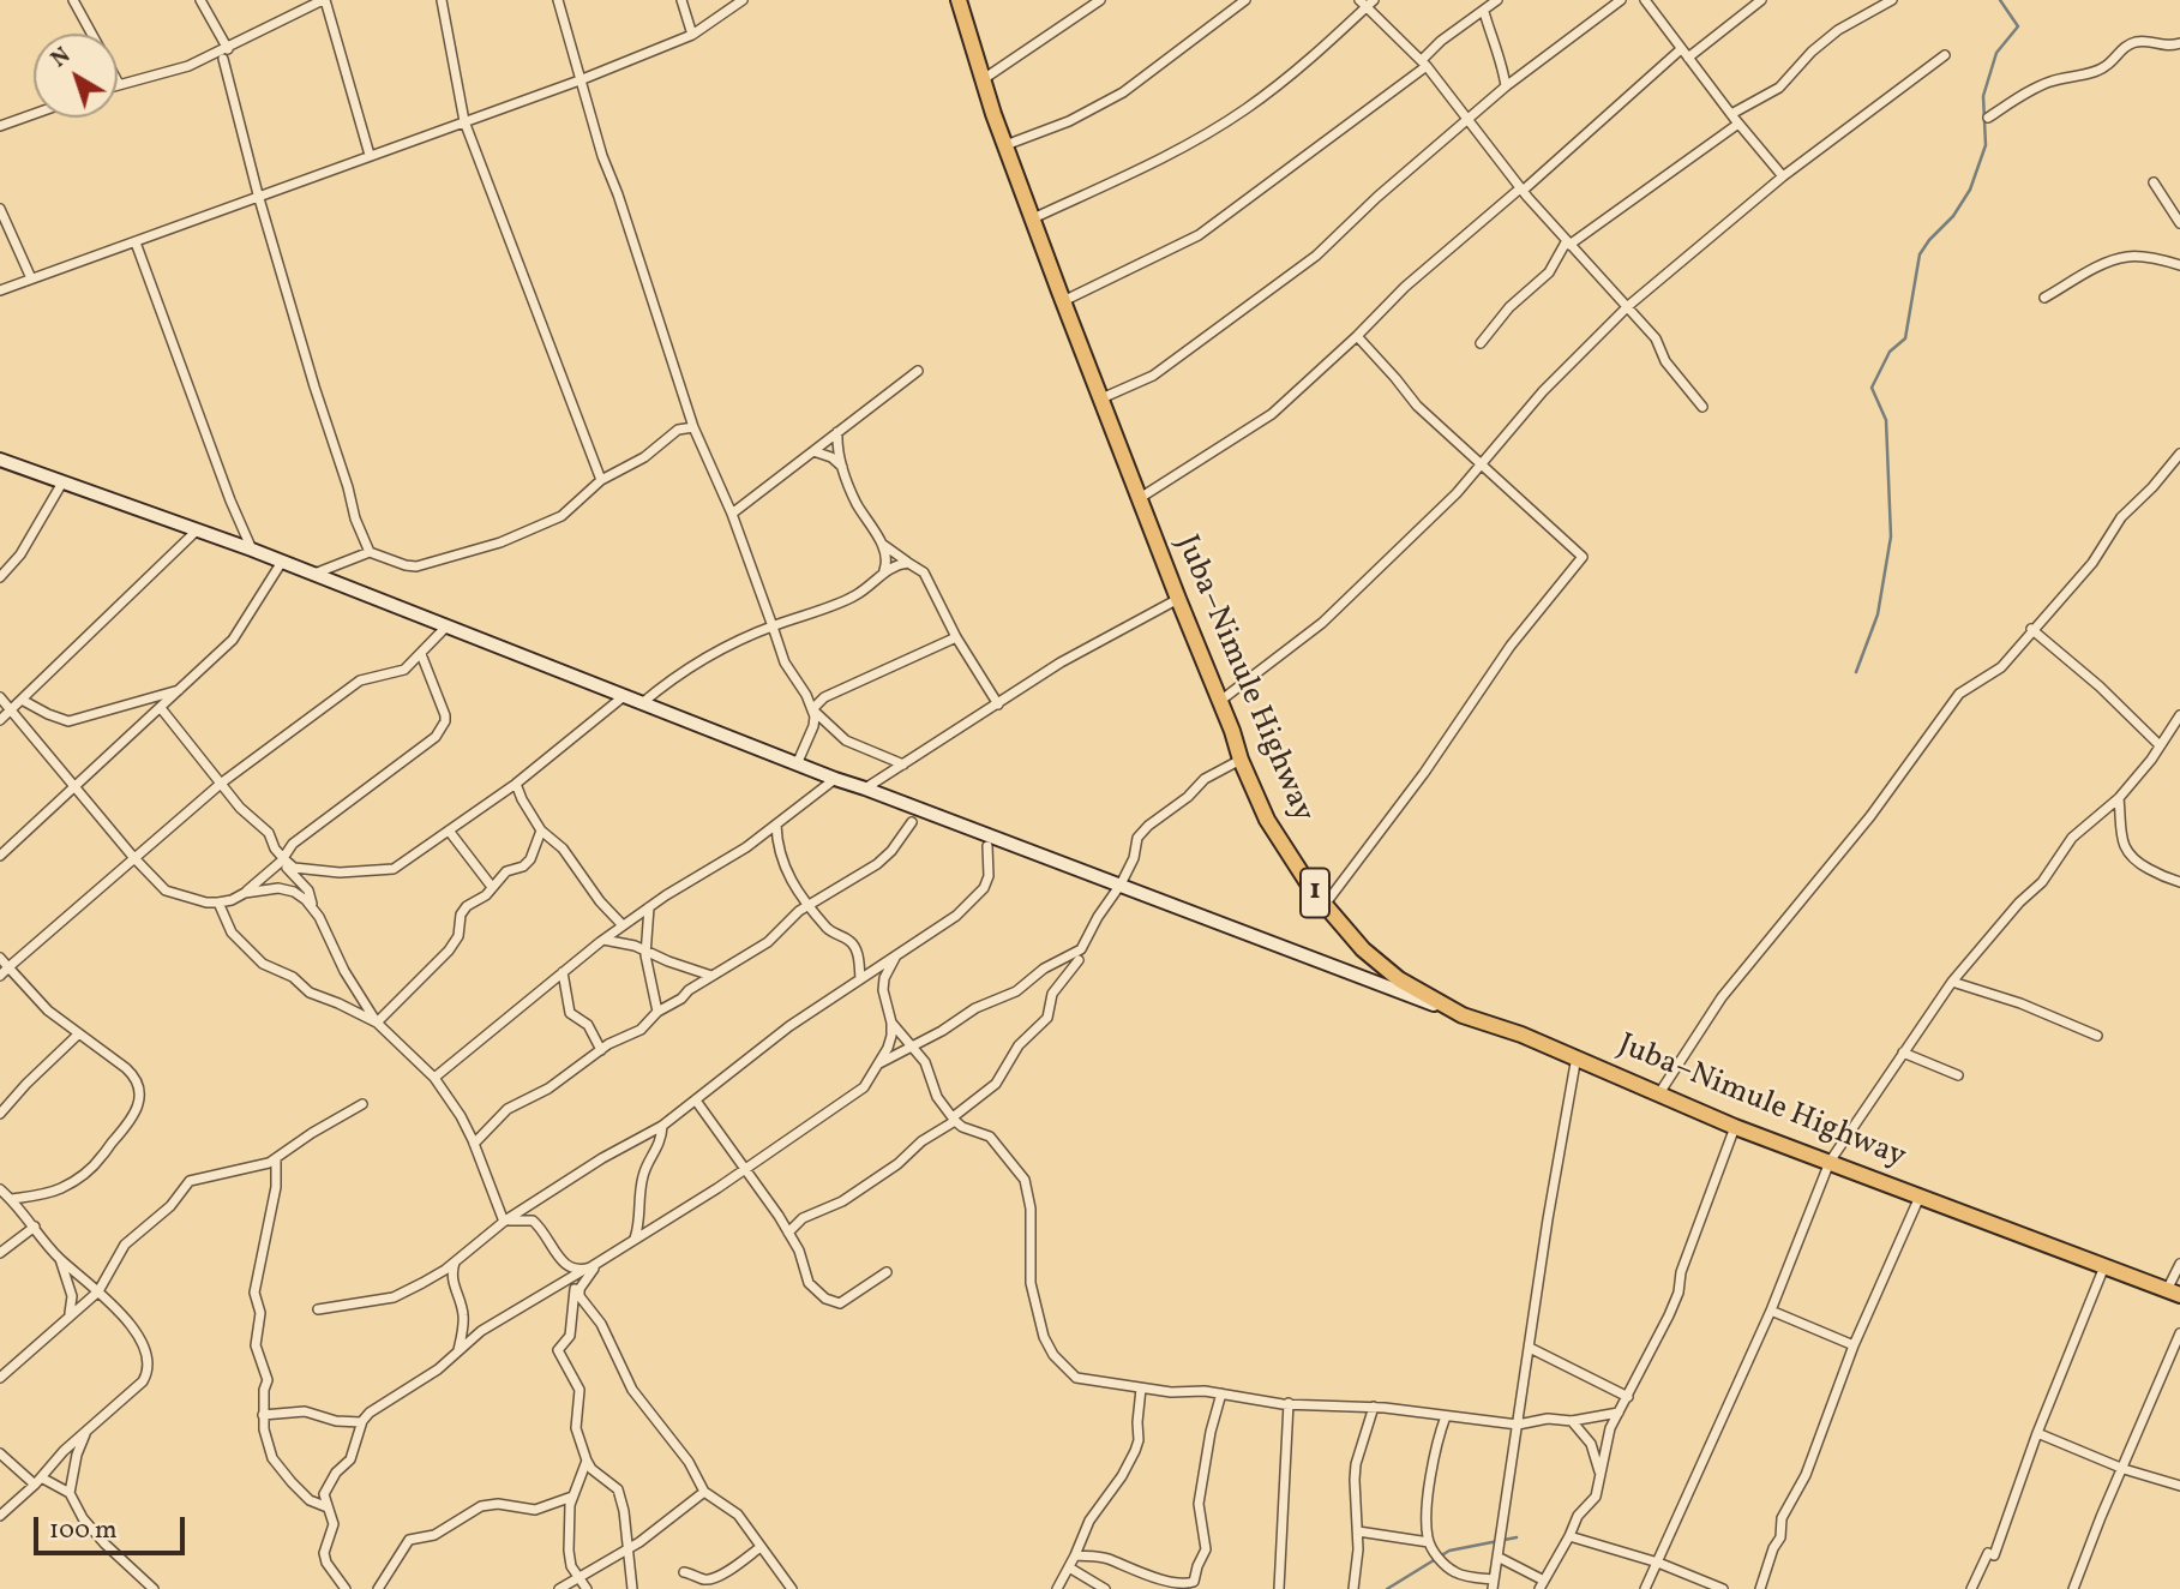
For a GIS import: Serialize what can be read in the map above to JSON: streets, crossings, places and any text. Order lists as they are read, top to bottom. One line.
{"streets":{"main road":["Juba–Nimule Highway","1"]},"scale_bar":"100 m","north":"top left"}
